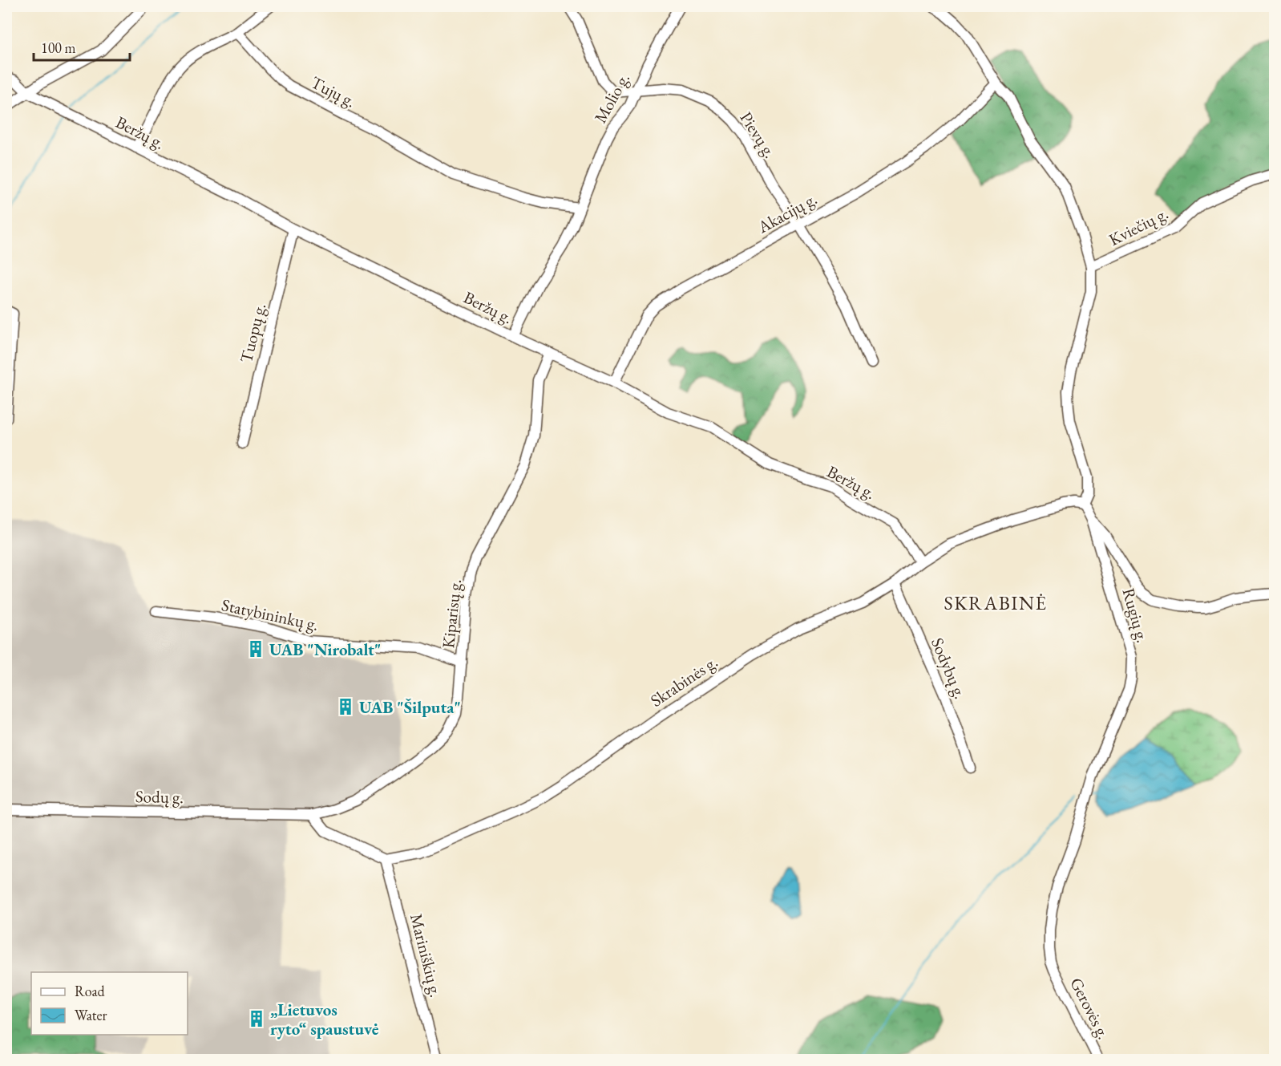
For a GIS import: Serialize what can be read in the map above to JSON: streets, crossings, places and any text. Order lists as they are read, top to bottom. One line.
{"streets":{"street":["Tujų g.","Molio g.","Beržų g.","Pievų g.","Akacijų g.","Kviečių g.","Tuopų g.","Kiparisų g.","Statybininkų g.","Rugių g.","Sodybų g.","Skrabinės g.","Sodų g.","Mariniškių g.","Gerovės g."]},"crossings":[["Tujų g.","Molio g."],["Molio g.","Beržų g."],["Molio g.","Pievų g."],["Beržų g.","Akacijų g."],["Beržų g.","Tuopų g."],["Beržų g.","Kiparisų g."],["Beržų g.","Skrabinės g."],["Pievų g.","Akacijų g."],["Kiparisų g.","Statybininkų g."],["Kiparisų g.","Sodų g."],["Rugių g.","Skrabinės g."],["Rugių g.","Gerovės g."],["Sodybų g.","Skrabinės g."],["Skrabinės g.","Mariniškių g."]],"districts":["SKRABINĖ"],"places":{"building":["UAB \"Nirobalt\"","UAB \"Šilputa\"","„Lietuvos ryto“ spaustuvė"]},"legend":["Road","Water"],"scale_bar":"100 m"}
